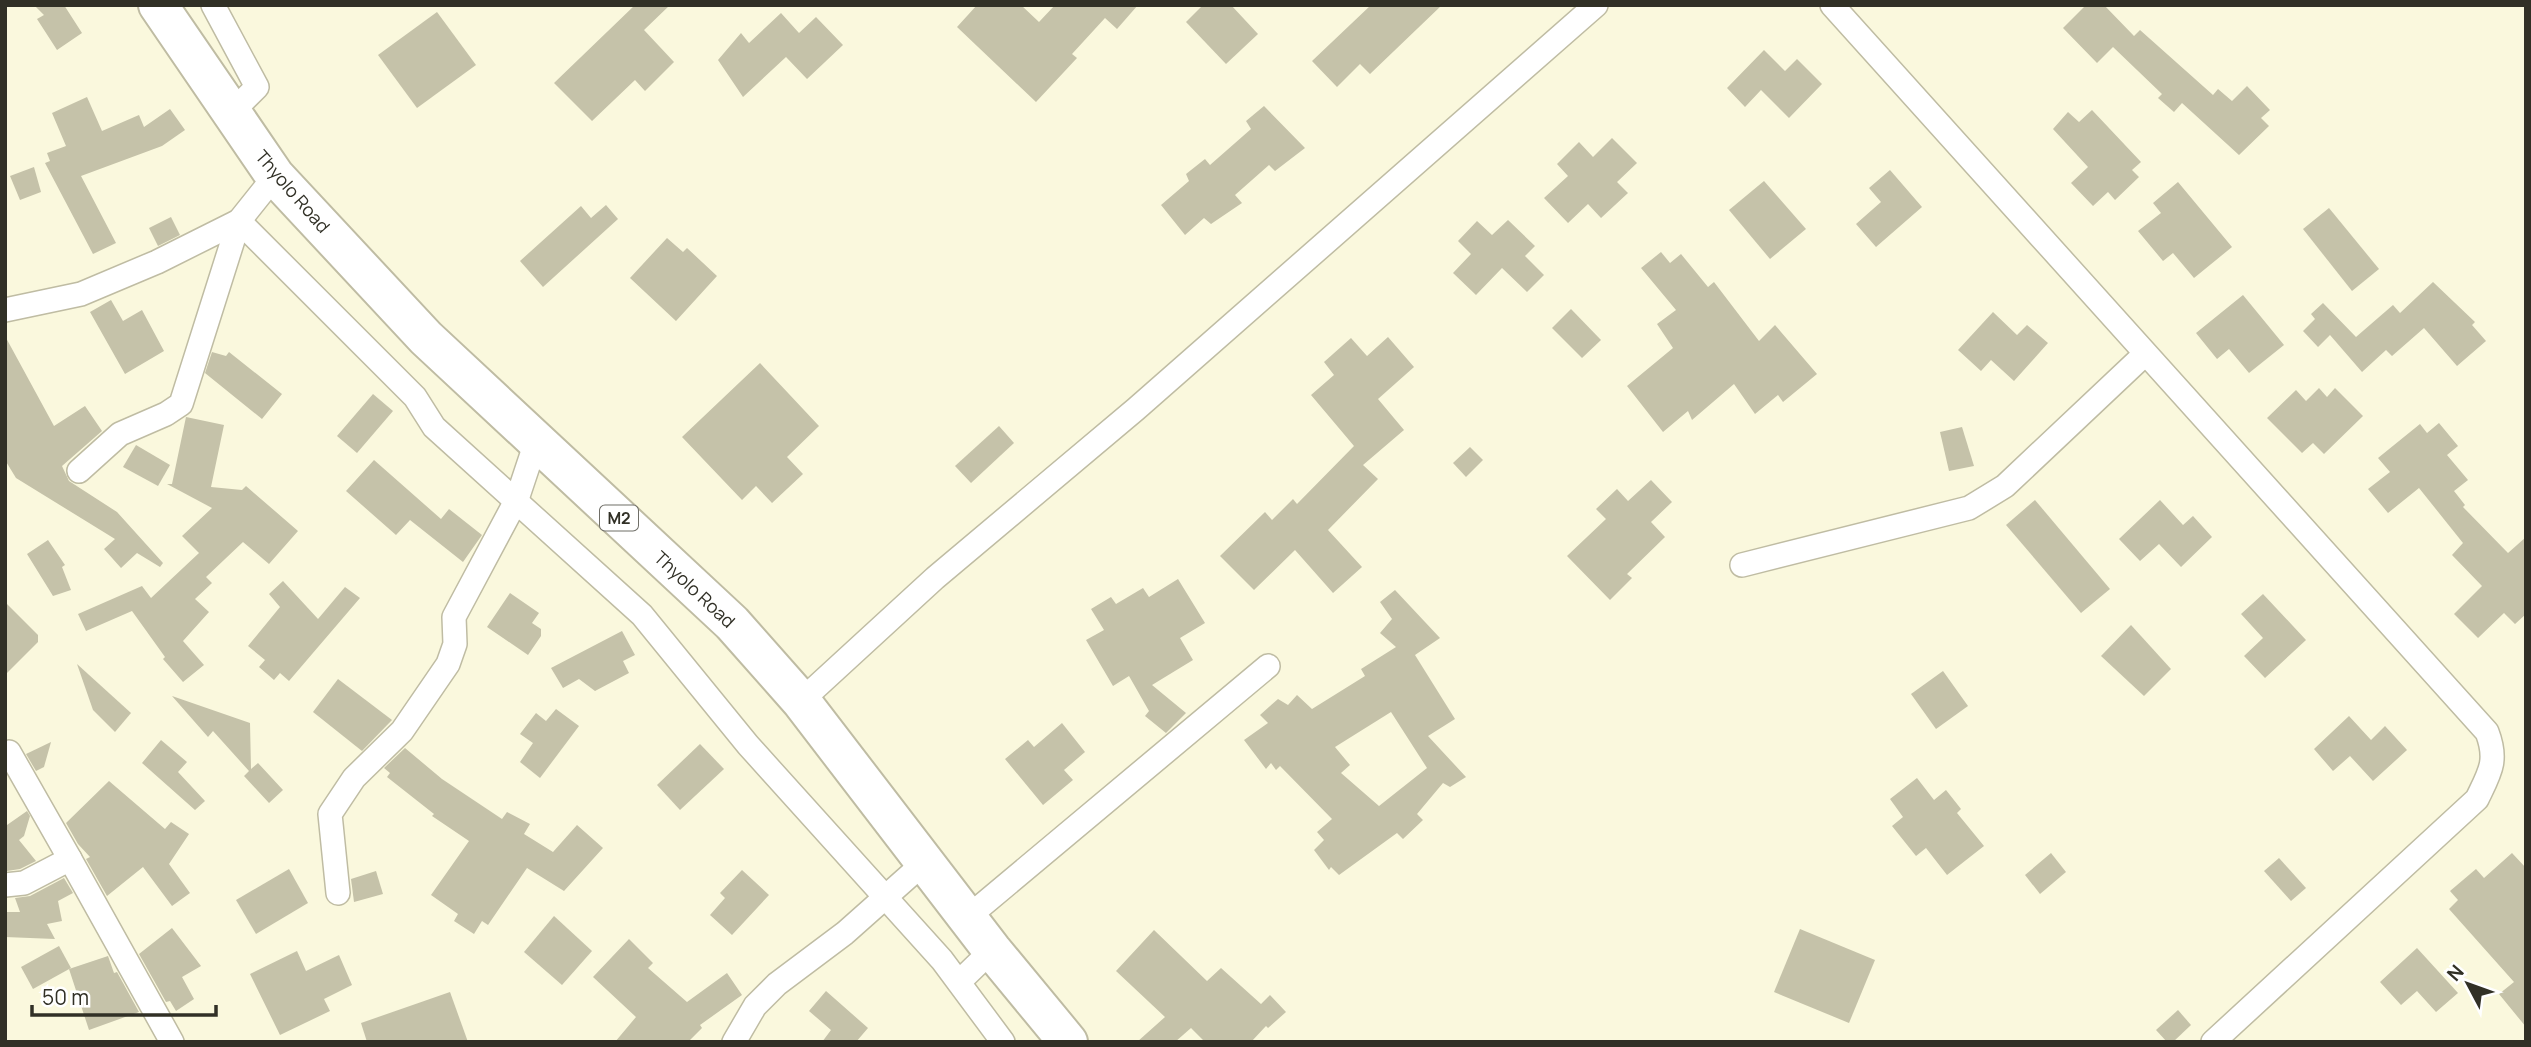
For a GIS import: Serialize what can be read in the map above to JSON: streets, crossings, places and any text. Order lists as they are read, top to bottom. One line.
{"streets":{"highway":["Thyolo Road","M2"]},"scale_bar":"50 m","north":"top left"}
